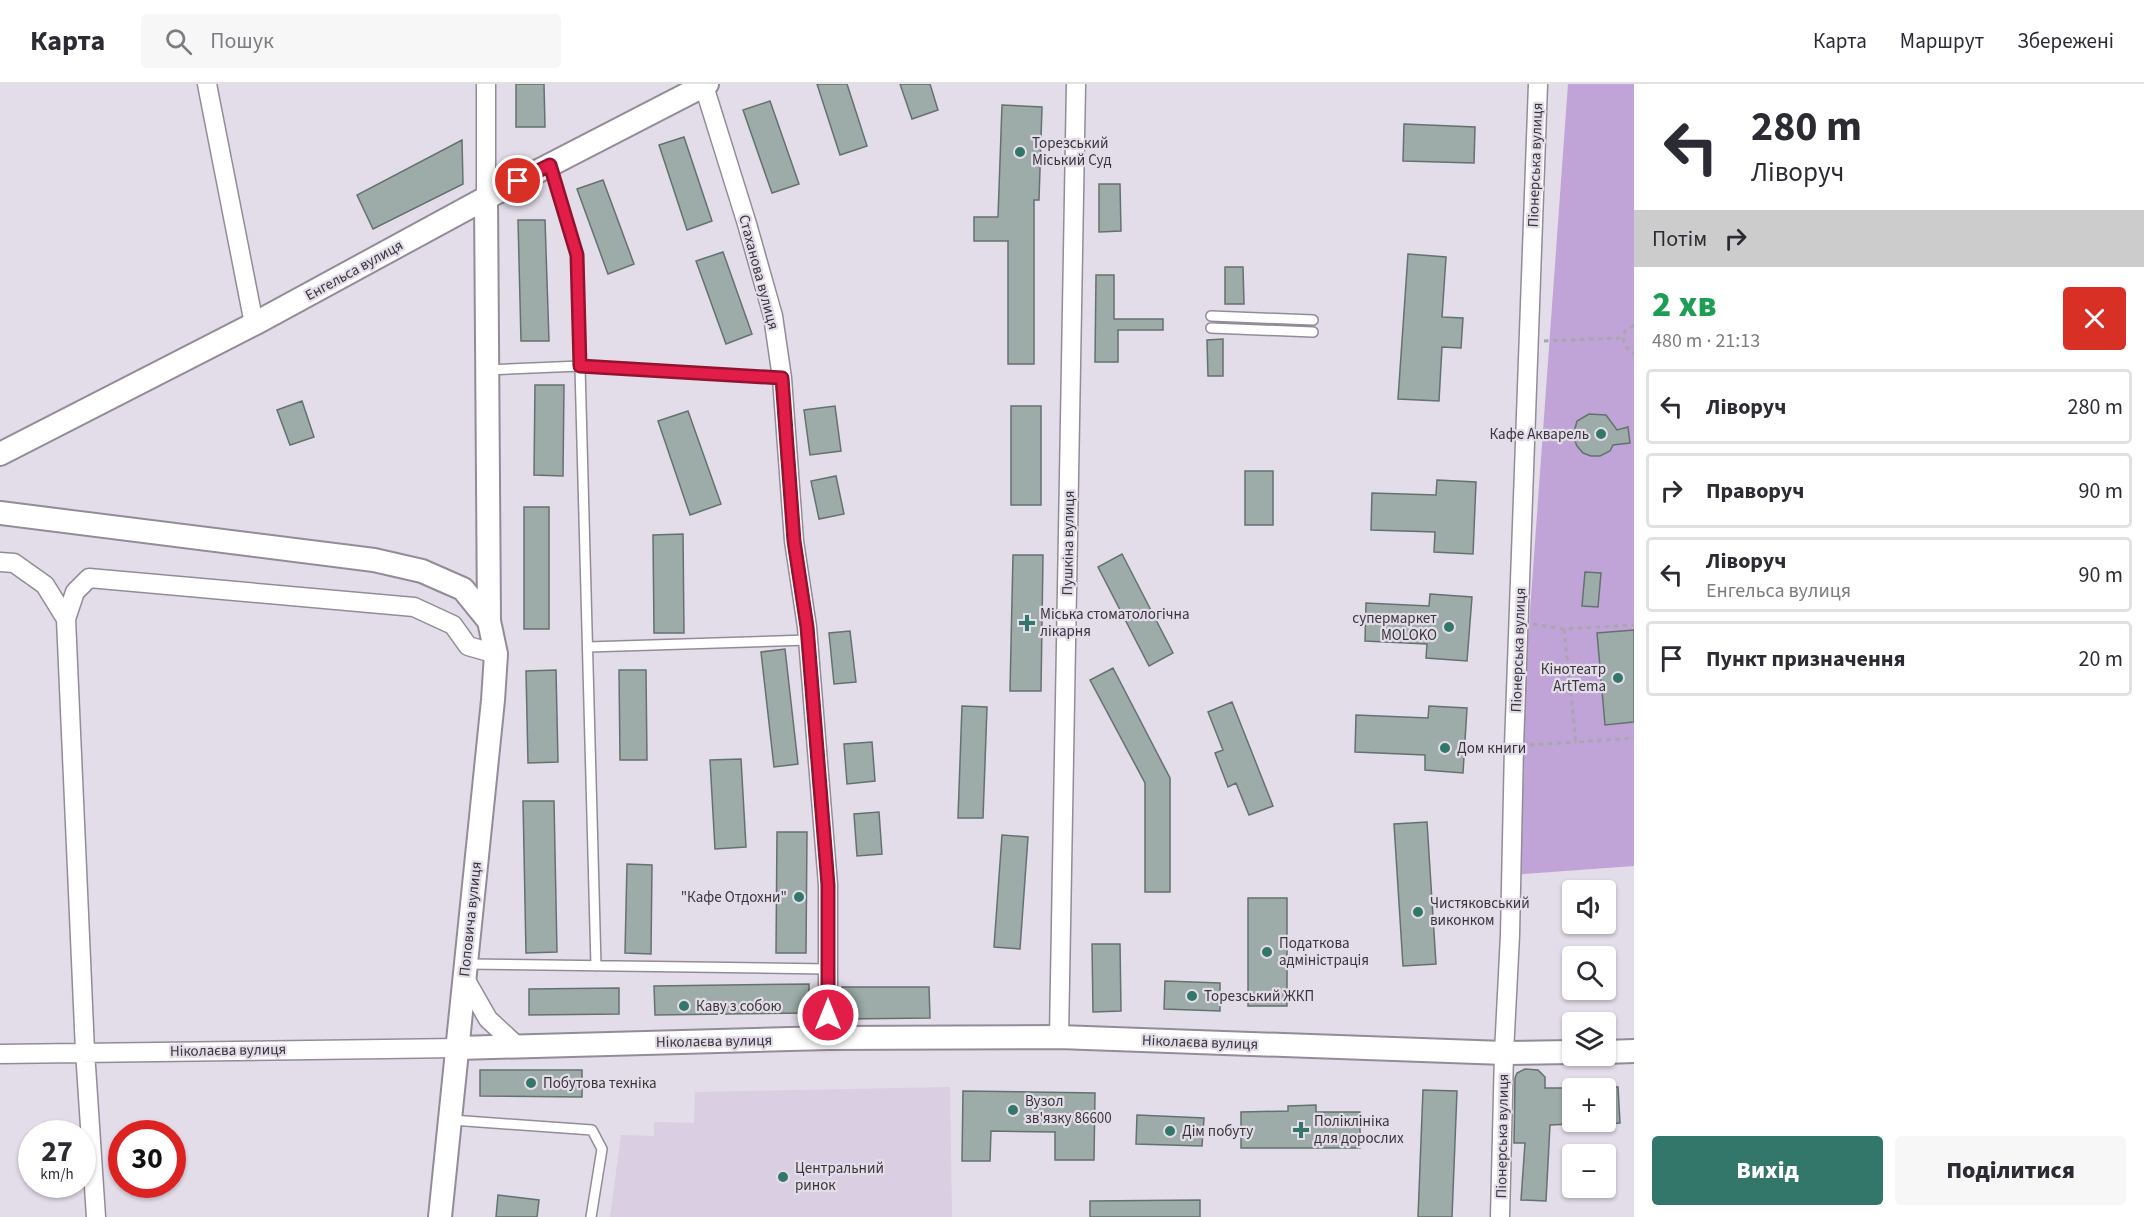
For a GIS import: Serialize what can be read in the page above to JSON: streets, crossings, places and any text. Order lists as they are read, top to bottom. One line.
{"streets":{"street":["Піонерська вулиця","Енгельса вулиця","Стаханова вулиця","Пушкіна вулиця","Поповича вулиця","Ніколаєва вулиця"]},"crossings":[["Піонерська вулиця","Ніколаєва вулиця"],["Енгельса вулиця","Стаханова вулиця"],["Енгельса вулиця","Поповича вулиця"],["Стаханова вулиця","Ніколаєва вулиця"],["Пушкіна вулиця","Ніколаєва вулиця"],["Поповича вулиця","Ніколаєва вулиця"]],"places":{"other":["Торезський Міський Суд","Кафе Акварель","супермаркет MOLOKO","Кінотеатр ArtTema","Дом книги","\"Кафе Отдохни\"","Чистяковський виконком","Податкова адміністрація","Торезський ЖКП","Каву з собою","Побутова техніка","Вузол зв'язку 86600","Дім побуту","Центральний ринок"],"health":["Міська стоматологічна лікарня","Поліклініка для дорослих"]},"page":{"header":"Карта","search":"Пошук","nav":["Карта","Маршрут","Збережені"],"turn":["280 m","Ліворуч"],"then":"Потім","heading":["2 хв","480 m · 21:13"],"list":[{"name":"Ліворуч","value":"280 m"},{"name":"Праворуч","value":"90 m"},{"name":"Ліворуч","note":"Енгельса вулиця","value":"90 m"},{"name":"Пункт призначення","value":"20 m"}],"map_buttons":["+","−"],"speed":"27 km/h","limit":"30","buttons":["Вихід","Поділитися"]}}
